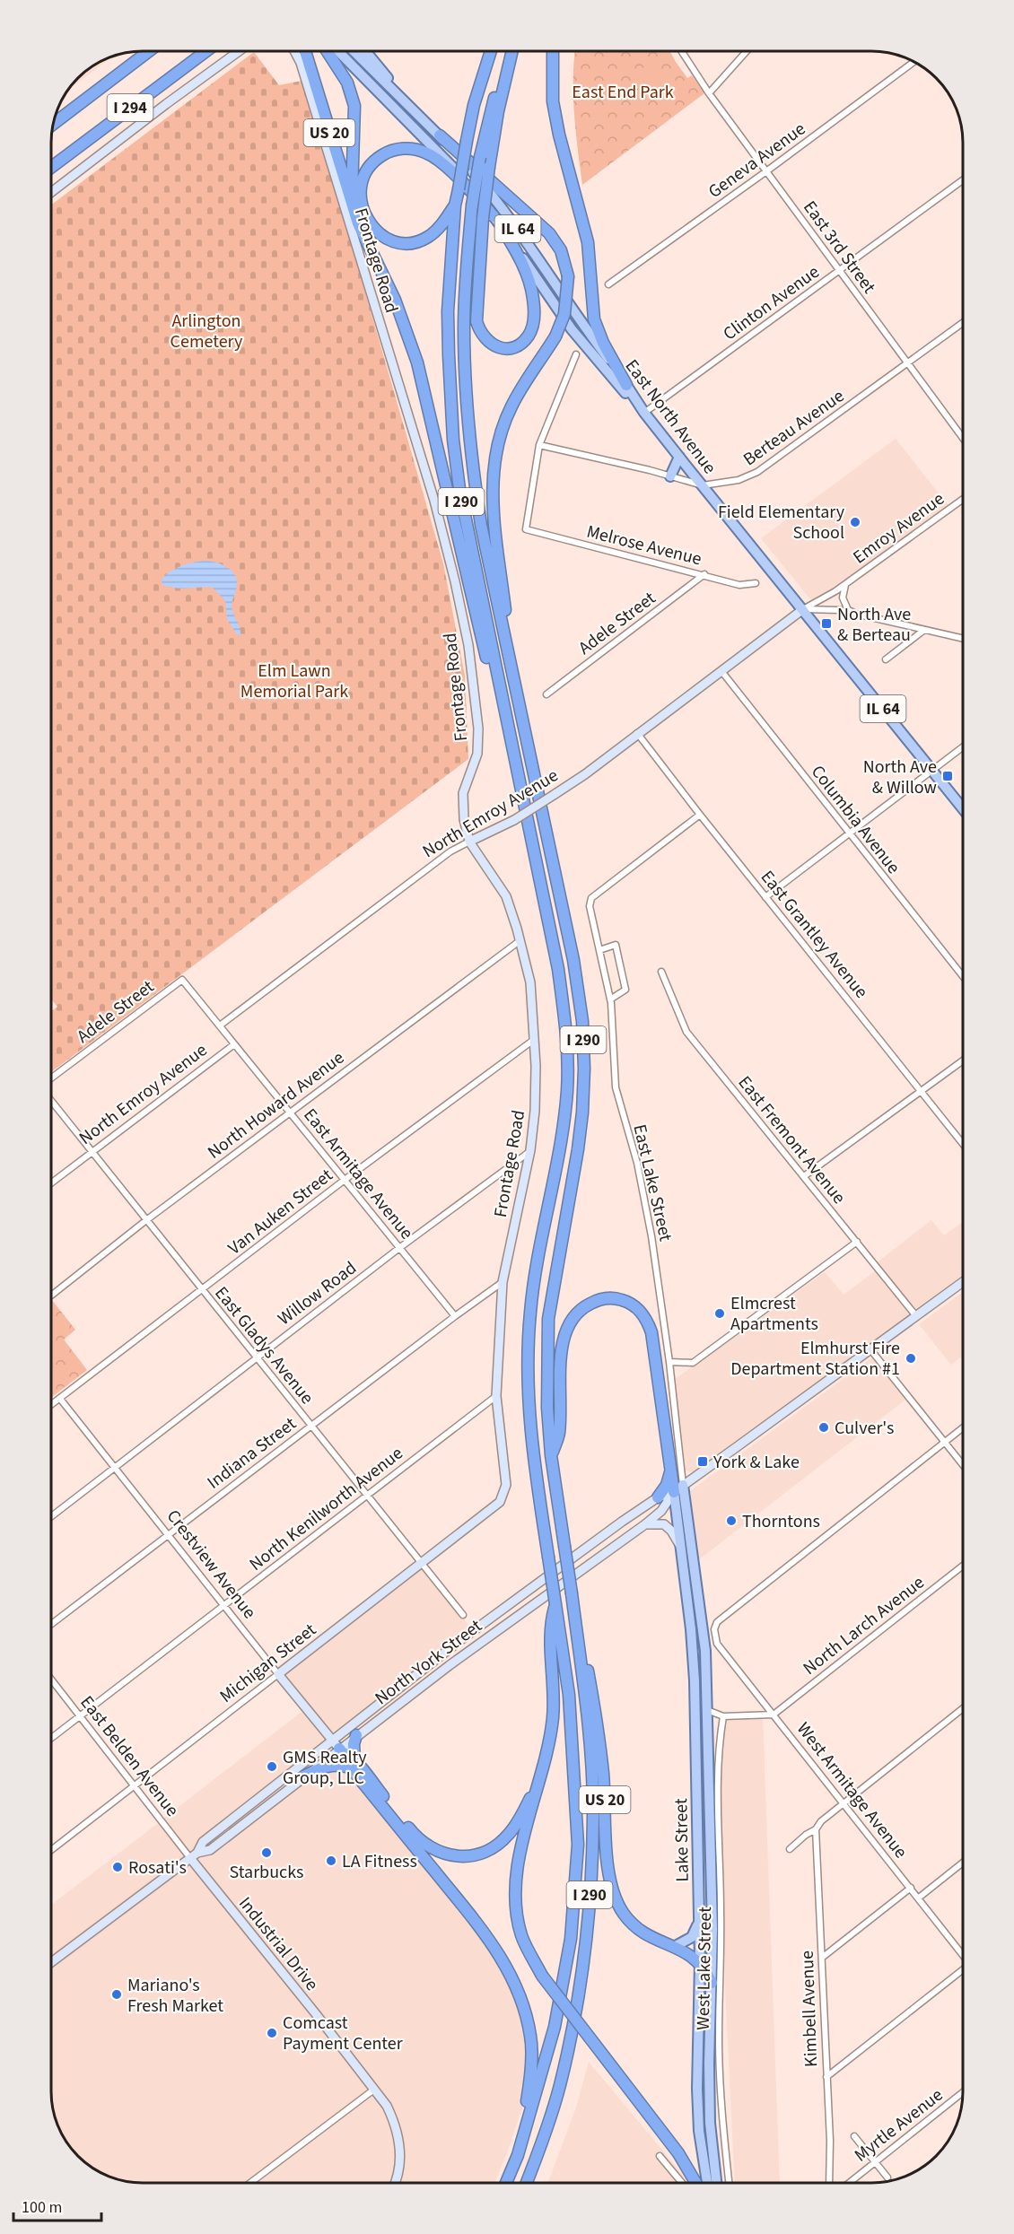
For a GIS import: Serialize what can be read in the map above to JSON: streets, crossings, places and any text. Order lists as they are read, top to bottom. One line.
{"streets":{"highway":["I 294","US 20","I 290"],"main road":["IL 64","East North Avenue","Lake Street"],"street":["Geneva Avenue","East 3rd Street","Frontage Road","Clinton Avenue","Berteau Avenue","Emroy Avenue","Melrose Avenue","Adele Street","North Emroy Avenue","Columbia Avenue","East Grantley Avenue","North Howard Avenue","East Fremont Avenue","East Armitage Avenue","East Lake Street","Van Auken Street","Willow Road","East Gladys Avenue","Indiana Street","North Kenilworth Avenue","Crestview Avenue","North Larch Avenue","North York Street","Michigan Street","East Belden Avenue","West Armitage Avenue","Industrial Drive","West Lake Street","Kimbell Avenue","Myrtle Avenue"]},"crossings":[["US 20","I 290"],["US 20","Lake Street"],["Geneva Avenue","East 3rd Street"],["East 3rd Street","Clinton Avenue"],["East 3rd Street","Berteau Avenue"],["Frontage Road","North Emroy Avenue"],["Frontage Road","North Howard Avenue"],["Frontage Road","Van Auken Street"],["Frontage Road","Willow Road"],["Frontage Road","Indiana Street"],["Frontage Road","North Kenilworth Avenue"],["Frontage Road","Michigan Street"],["Clinton Avenue","East North Avenue"],["East North Avenue","Berteau Avenue"],["East North Avenue","Emroy Avenue"],["East North Avenue","North Emroy Avenue"],["Berteau Avenue","Melrose Avenue"],["Emroy Avenue","North Emroy Avenue"],["Melrose Avenue","Adele Street"],["Adele Street","East Armitage Avenue"],["North Emroy Avenue","Columbia Avenue"],["North Emroy Avenue","East Grantley Avenue"],["North Emroy Avenue","East Armitage Avenue"],["North Emroy Avenue","East Gladys Avenue"],["East Grantley Avenue","East Lake Street"],["North Howard Avenue","East Armitage Avenue"],["North Howard Avenue","East Gladys Avenue"],["East Fremont Avenue","North York Street"],["East Armitage Avenue","Van Auken Street"],["East Armitage Avenue","Willow Road"],["East Armitage Avenue","Indiana Street"],["East Lake Street","North York Street"],["East Lake Street","Lake Street"],["Van Auken Street","East Gladys Avenue"],["Van Auken Street","Crestview Avenue"],["Willow Road","East Gladys Avenue"],["Willow Road","Crestview Avenue"],["East Gladys Avenue","Indiana Street"],["East Gladys Avenue","North Kenilworth Avenue"],["East Gladys Avenue","Michigan Street"],["Indiana Street","Crestview Avenue"],["North Kenilworth Avenue","Crestview Avenue"],["North Kenilworth Avenue","East Belden Avenue"],["Crestview Avenue","North York Street"],["Crestview Avenue","Michigan Street"],["North Larch Avenue","West Armitage Avenue"],["North York Street","East Belden Avenue"],["North York Street","Lake Street"],["North York Street","Industrial Drive"],["Michigan Street","East Belden Avenue"],["East Belden Avenue","Industrial Drive"]],"parks":["East End Park","Arlington Cemetery","Elm Lawn Memorial Park"],"places":{"other":["Field Elementary School","Elmcrest Apartments","Elmhurst Fire Department Station #1","Culver's","Thorntons","GMS Realty Group, LLC","Starbucks","LA Fitness","Rosati's","Mariano's Fresh Market","Comcast Payment Center"],"transit":["North Ave & Berteau","North Ave & Willow","York & Lake"]},"scale_bar":"100 m"}
